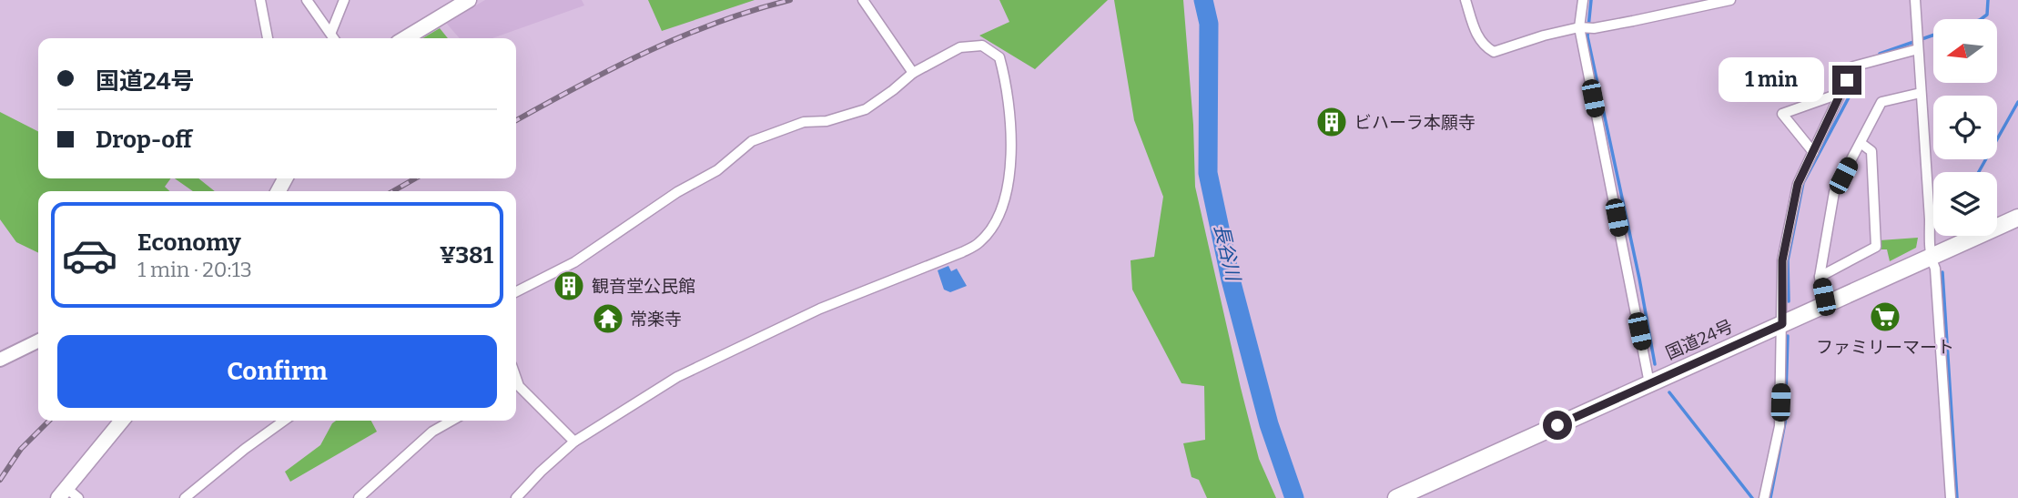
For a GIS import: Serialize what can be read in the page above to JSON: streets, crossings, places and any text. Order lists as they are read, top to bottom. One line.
{"streets":{"highway":["国道24号"]},"water":["長谷川"],"places":{"building":["ビハーラ本願寺","観音堂公民館"],"supermarket":["ファミリーマート"],"temple":["常楽寺"]},"north":"left","page":{"banner":["国道24号","Drop-off"],"bubble":"1 min","list":[{"name":"Economy","note":"1 min · 20:13","value":"¥381"}],"buttons":"Confirm"}}
